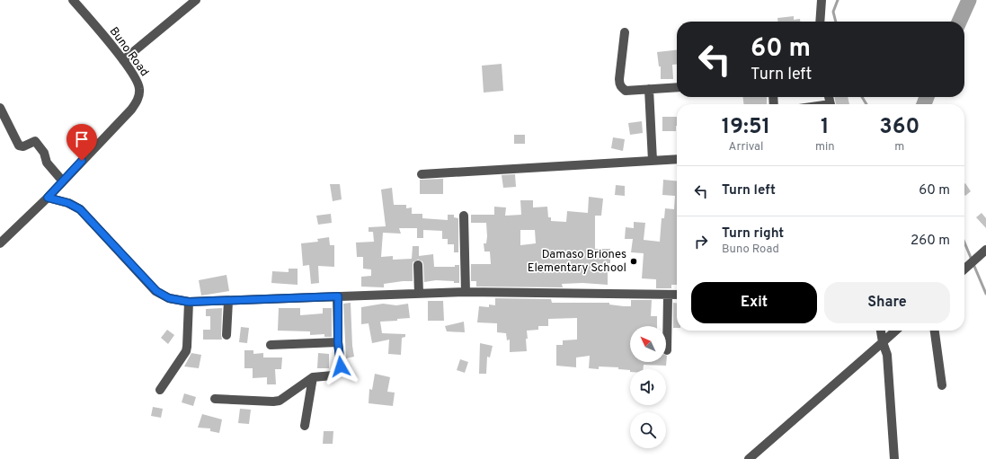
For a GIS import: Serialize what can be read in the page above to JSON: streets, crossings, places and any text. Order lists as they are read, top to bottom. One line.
{"streets":{"street":["Buno Road"]},"places":["Damaso Briones Elementary School"],"north":"top left","page":{"turn":["60 m","Turn left"],"eta":["19:51","Arrival","1","min","360","m"],"list":[{"name":"Turn left","value":"60 m"},{"name":"Turn right","note":"Buno Road","value":"260 m"}],"buttons":["Exit","Share"]}}
